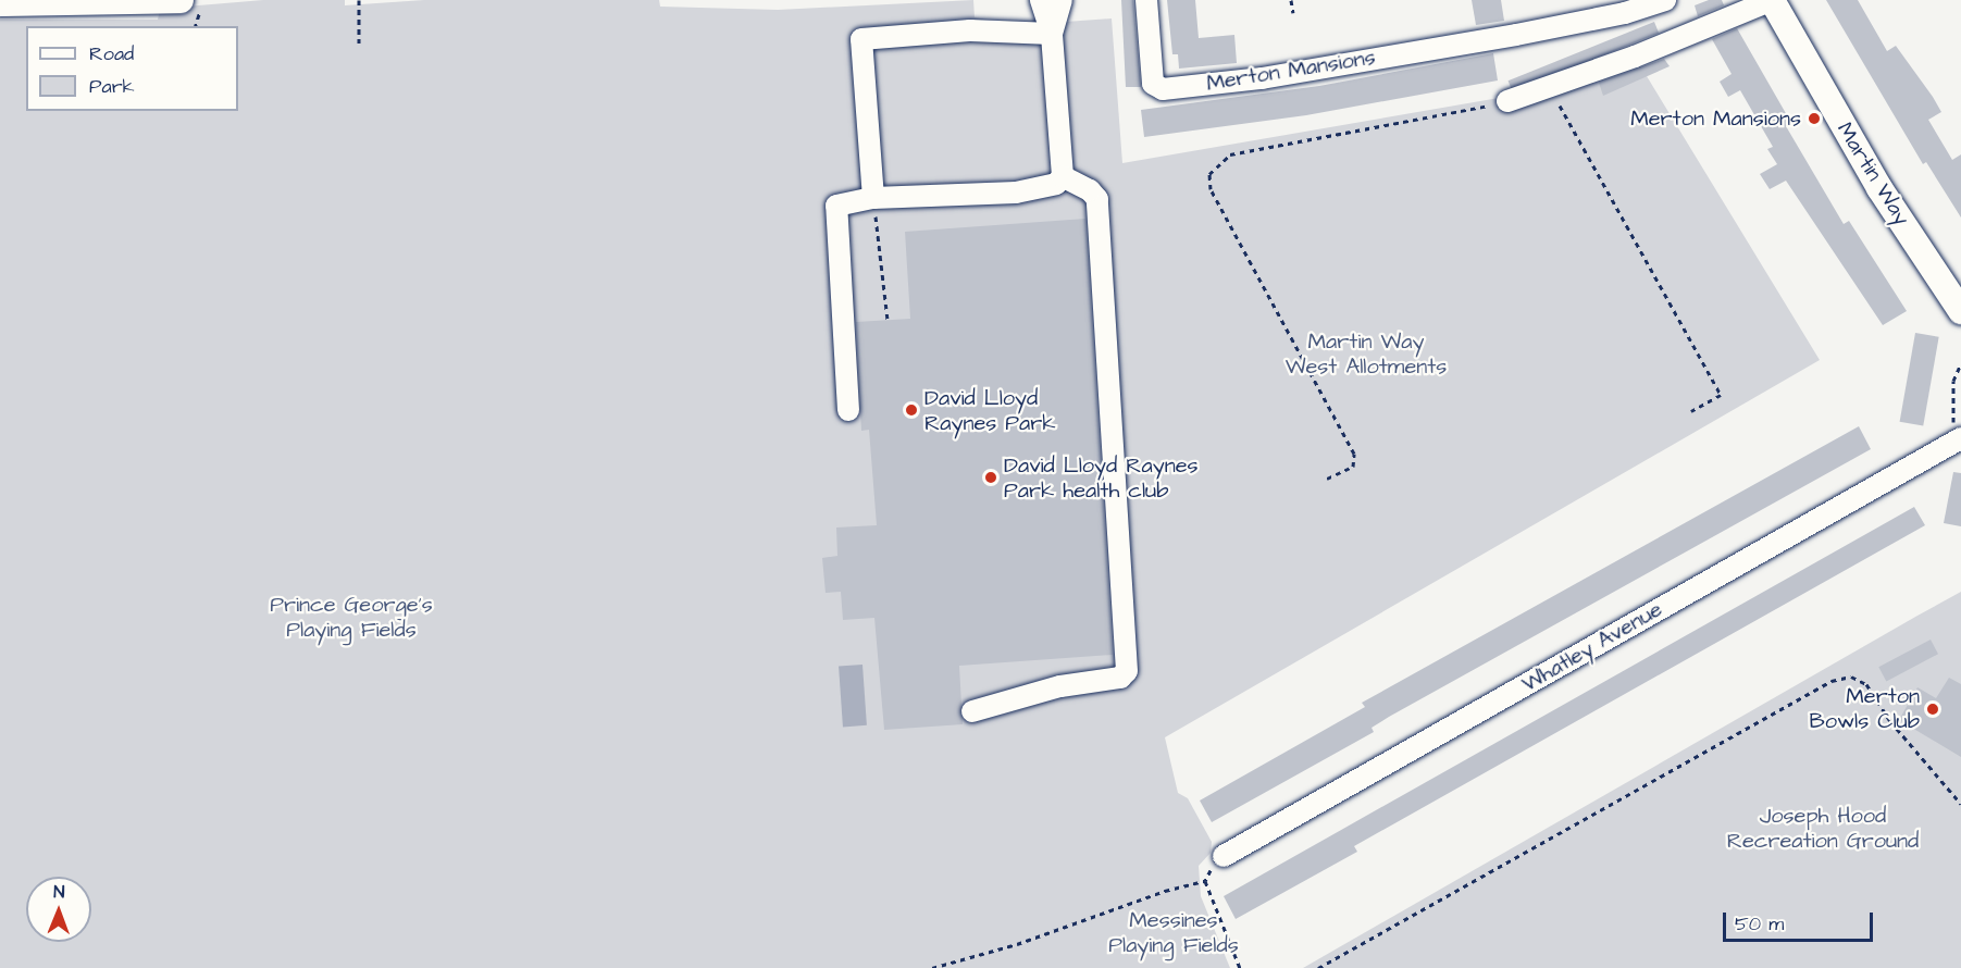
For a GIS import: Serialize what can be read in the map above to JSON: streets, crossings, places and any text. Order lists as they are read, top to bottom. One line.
{"streets":{"main road":["Martin Way"],"street":["Merton Mansions","Whatley Avenue"]},"parks":["Martin Way West Allotments","Prince George's Playing Fields","Joseph Hood Recreation Ground","Messines Playing Fields"],"places":["Merton Mansions","David Lloyd Raynes Park","David Lloyd Raynes Park health club","Merton Bowls Club"],"legend":["Road","Park"],"scale_bar":"50 m","north":"top"}
